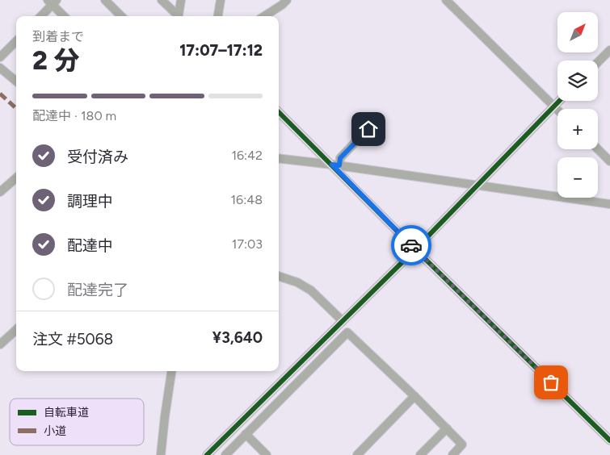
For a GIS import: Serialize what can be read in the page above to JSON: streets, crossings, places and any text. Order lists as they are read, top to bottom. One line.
{"legend":["自転車道","小道"],"north":"top right","page":{"map_buttons":["+","−"],"heading":["2 分","到着まで","17:07–17:12"],"panel":["注文 #5068","¥3,640"],"bar":"配達中 · 180 m","list":[["受付済み","16:42"],["調理中","16:48"],["配達中","17:03"],"配達完了"]}}
